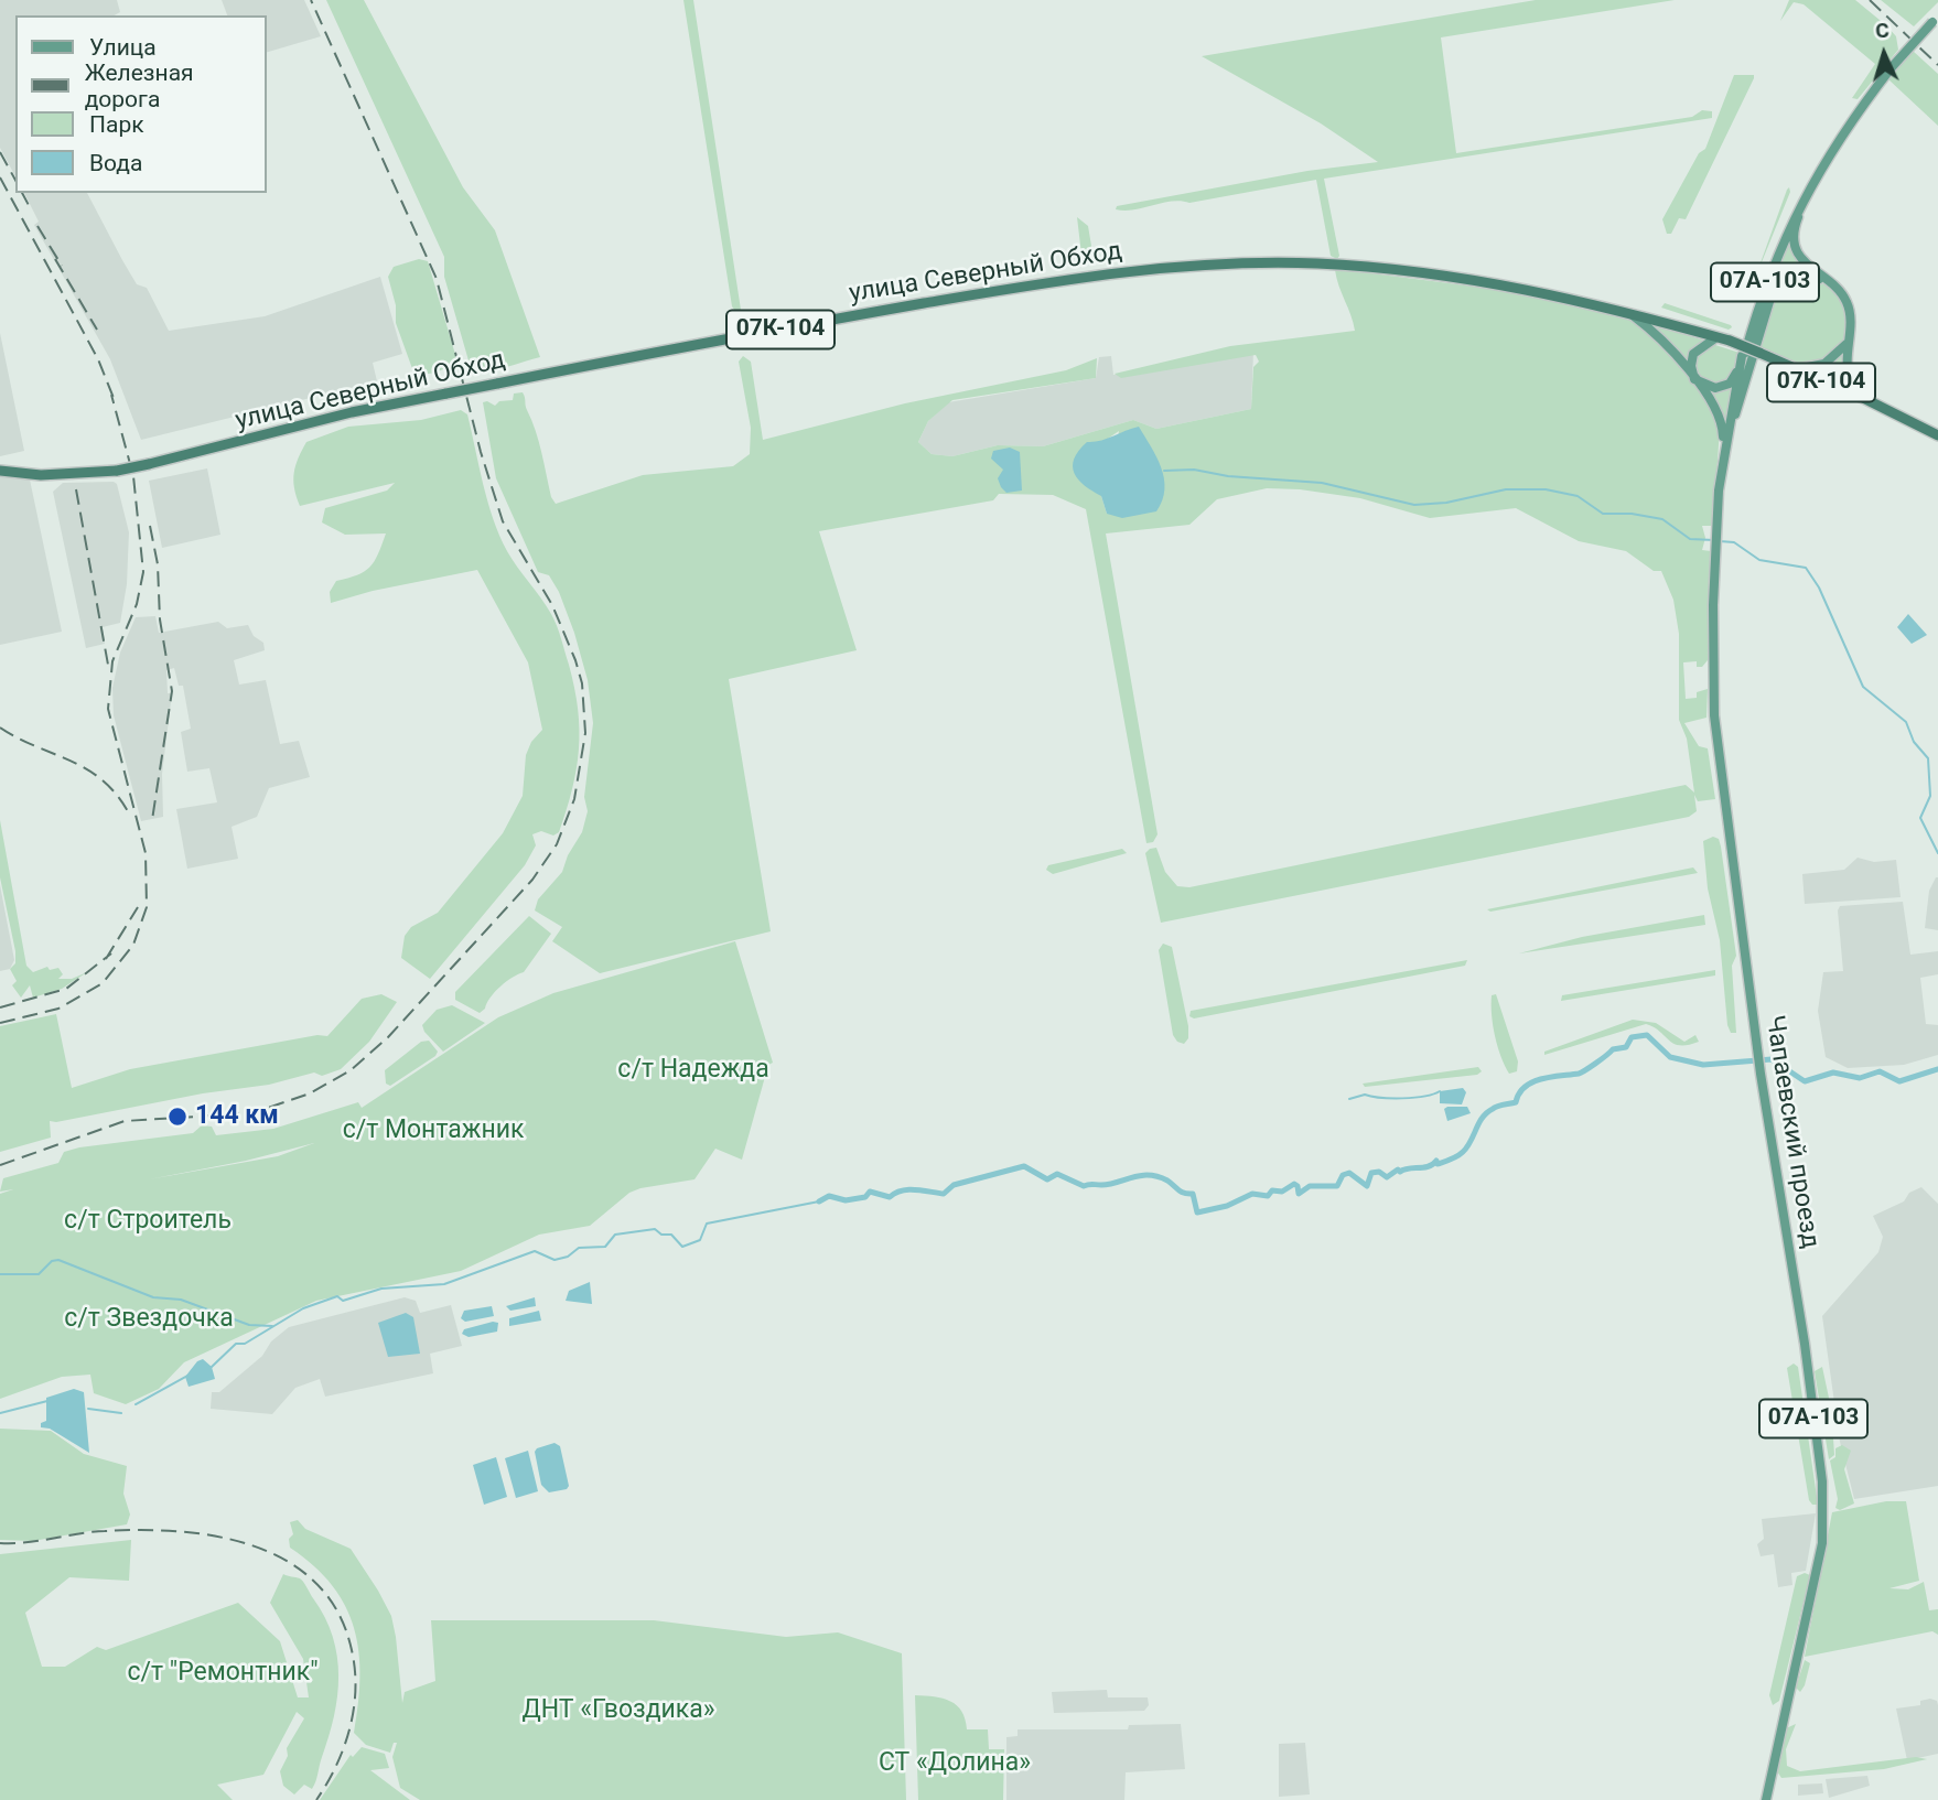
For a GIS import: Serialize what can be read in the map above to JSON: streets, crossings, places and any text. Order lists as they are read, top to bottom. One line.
{"streets":{"highway":["улица Северный Обход","07К-104"],"main road":["07А-103","Чапаевский проезд"]},"crossings":[["улица Северный Обход","07К-104"],["07А-103","Чапаевский проезд"]],"parks":["с/т Надежда","с/т Монтажник","с/т Строитель","с/т Звездочка","с/т \"Ремонтник\"","ДНТ «Гвоздика»","СТ «Долина»"],"places":["144 км"],"legend":["Улица","Железная дорога","Парк","Вода"],"north":"top"}
